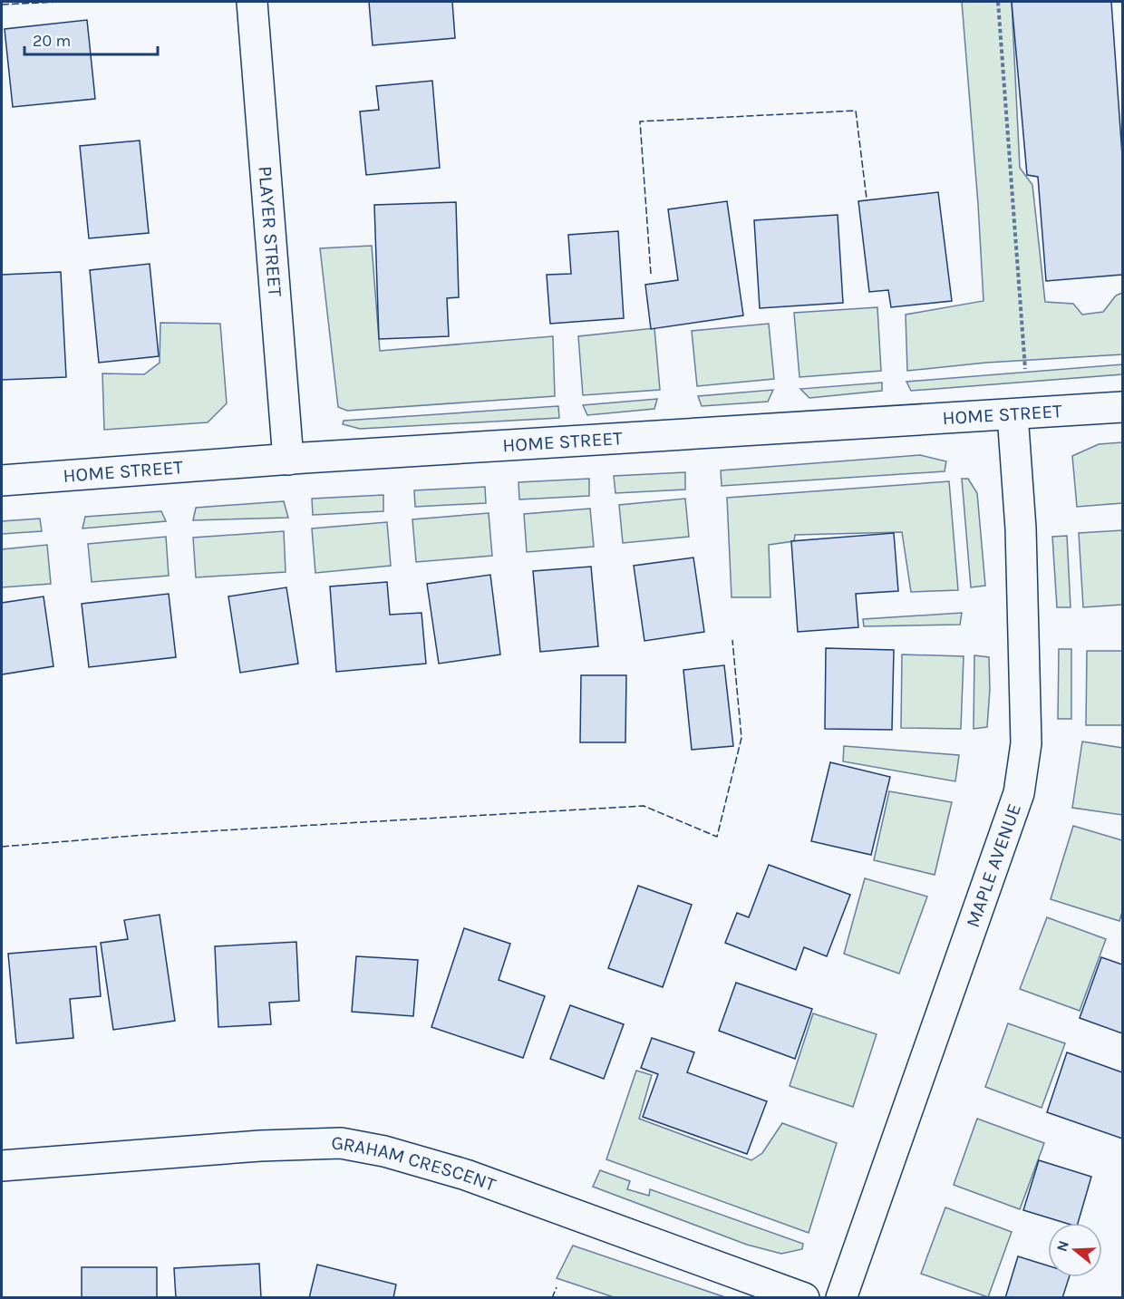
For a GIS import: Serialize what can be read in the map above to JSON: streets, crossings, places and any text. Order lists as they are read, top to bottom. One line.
{"streets":{"street":["PLAYER STREET","HOME STREET","MAPLE AVENUE","GRAHAM CRESCENT"]},"crossings":[["PLAYER STREET","HOME STREET"],["HOME STREET","MAPLE AVENUE"]],"scale_bar":"20 m","north":"left"}
